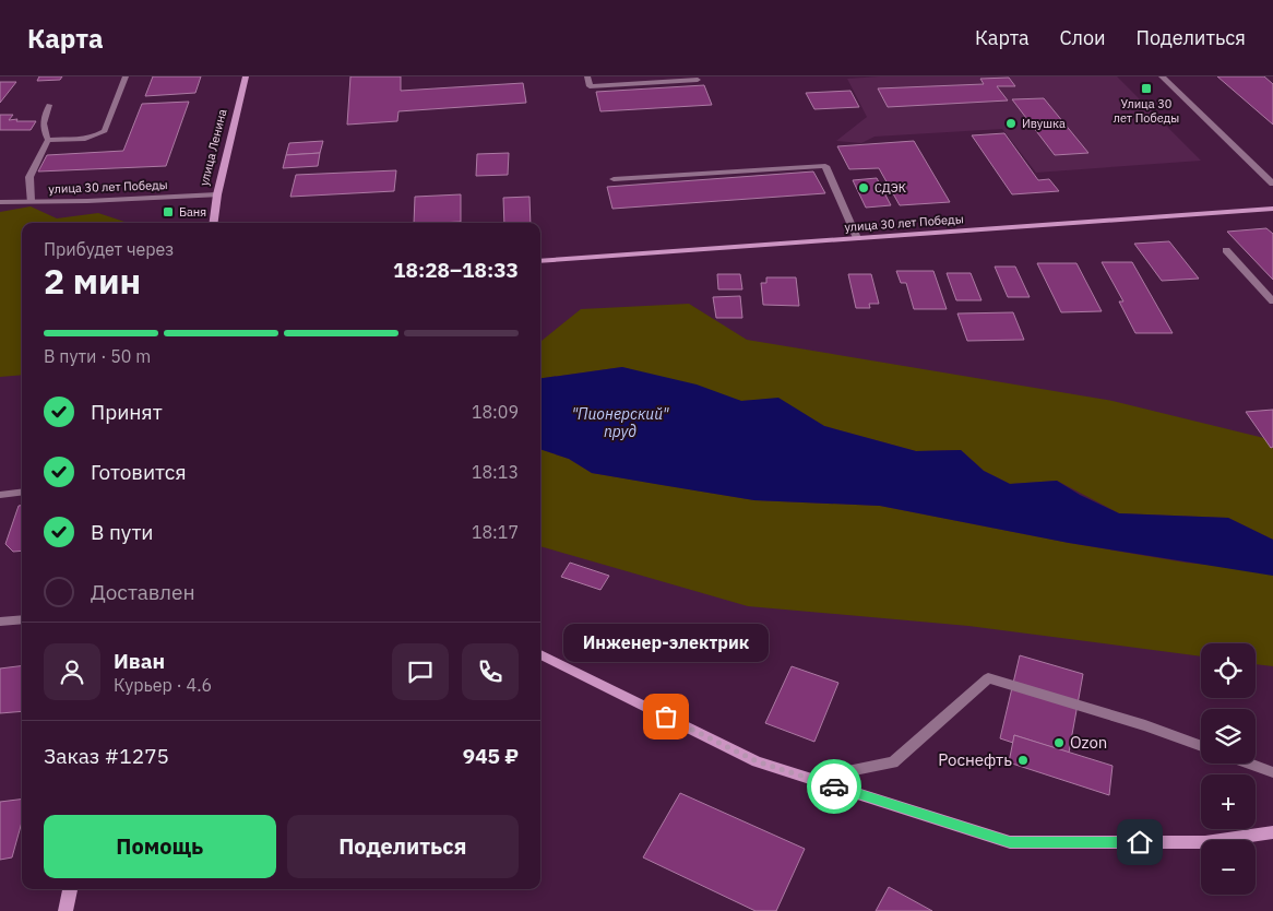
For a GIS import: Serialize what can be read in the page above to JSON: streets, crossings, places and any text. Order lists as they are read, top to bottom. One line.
{"streets":{"street":["улица Ленина","улица 30 лет Победы"]},"crossings":[["улица Ленина","улица 30 лет Победы"]],"water":["\"Пионерский\" пруд"],"places":{"transit":["Улица 30 лет Победы","Баня"],"other":["Ивушка","СДЭК","Инженер-электрик","Ozon","Роснефть"]},"page":{"header":"Карта","nav":["Карта","Слои","Поделиться"],"heading":["2 мин","Прибудет через","18:28–18:33"],"panel":["Иван","Курьер · 4.6","Заказ #1275","945 ₽"],"bar":"В пути · 50 m","list":[["Принят","18:09"],["Готовится","18:13"],["В пути","18:17"],"Доставлен"],"bubble":"Инженер-электрик","map_buttons":["+","−"],"buttons":["Помощь","Поделиться"]}}
